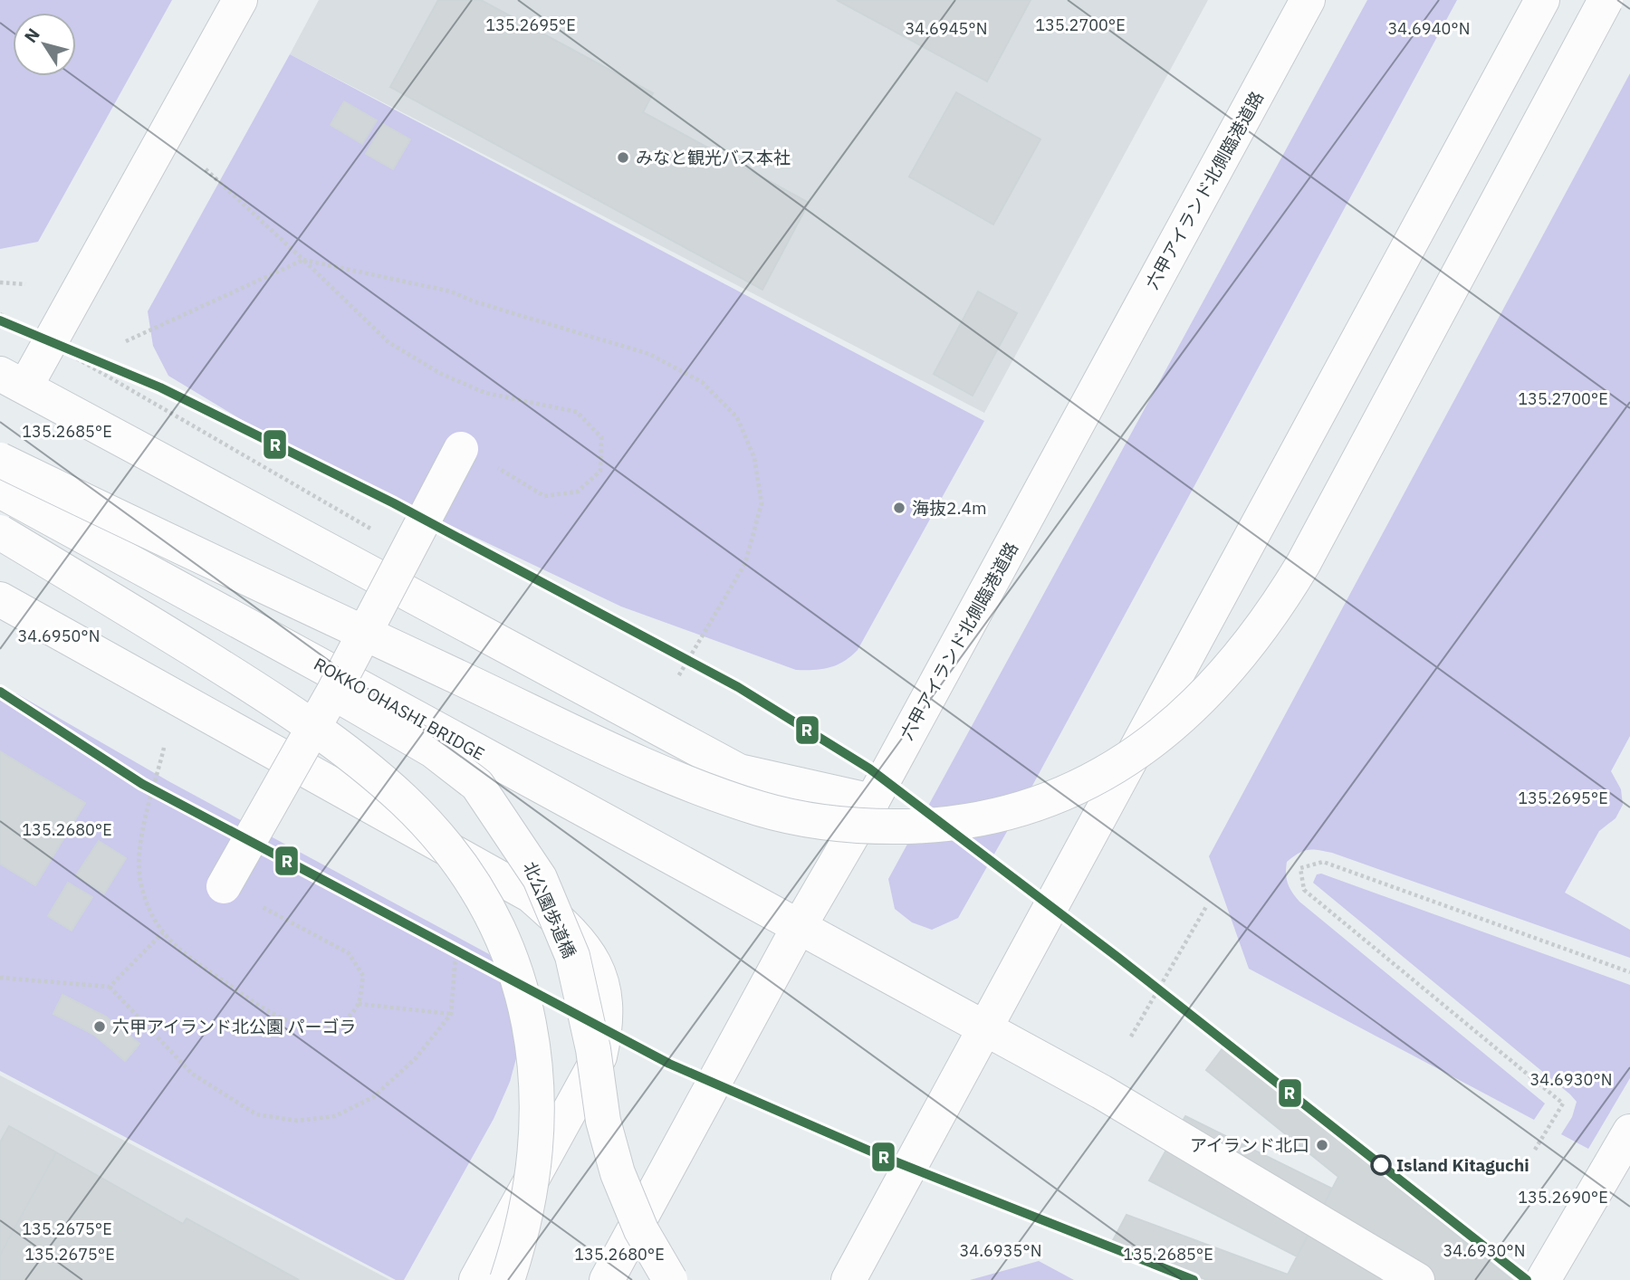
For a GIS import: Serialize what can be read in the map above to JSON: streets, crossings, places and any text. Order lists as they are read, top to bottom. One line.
{"streets":{"street":["六甲アイランド北側臨港道路","ROKKO OHASHI BRIDGE","北公園歩道橋"]},"crossings":[["六甲アイランド北側臨港道路","ROKKO OHASHI BRIDGE"]],"places":["みなと観光バス本社","海抜2.4m","六甲アイランド北公園 パーゴラ","アイランド北口","Island Kitaguchi"],"lines":["transit line R"],"north":"top left","coordinates":["135.2695°E","135.2700°E","34.6945°N","34.6940°N","135.2685°E","34.6950°N","135.2680°E","34.6930°N","135.2690°E","135.2675°E","34.6935°N"]}
